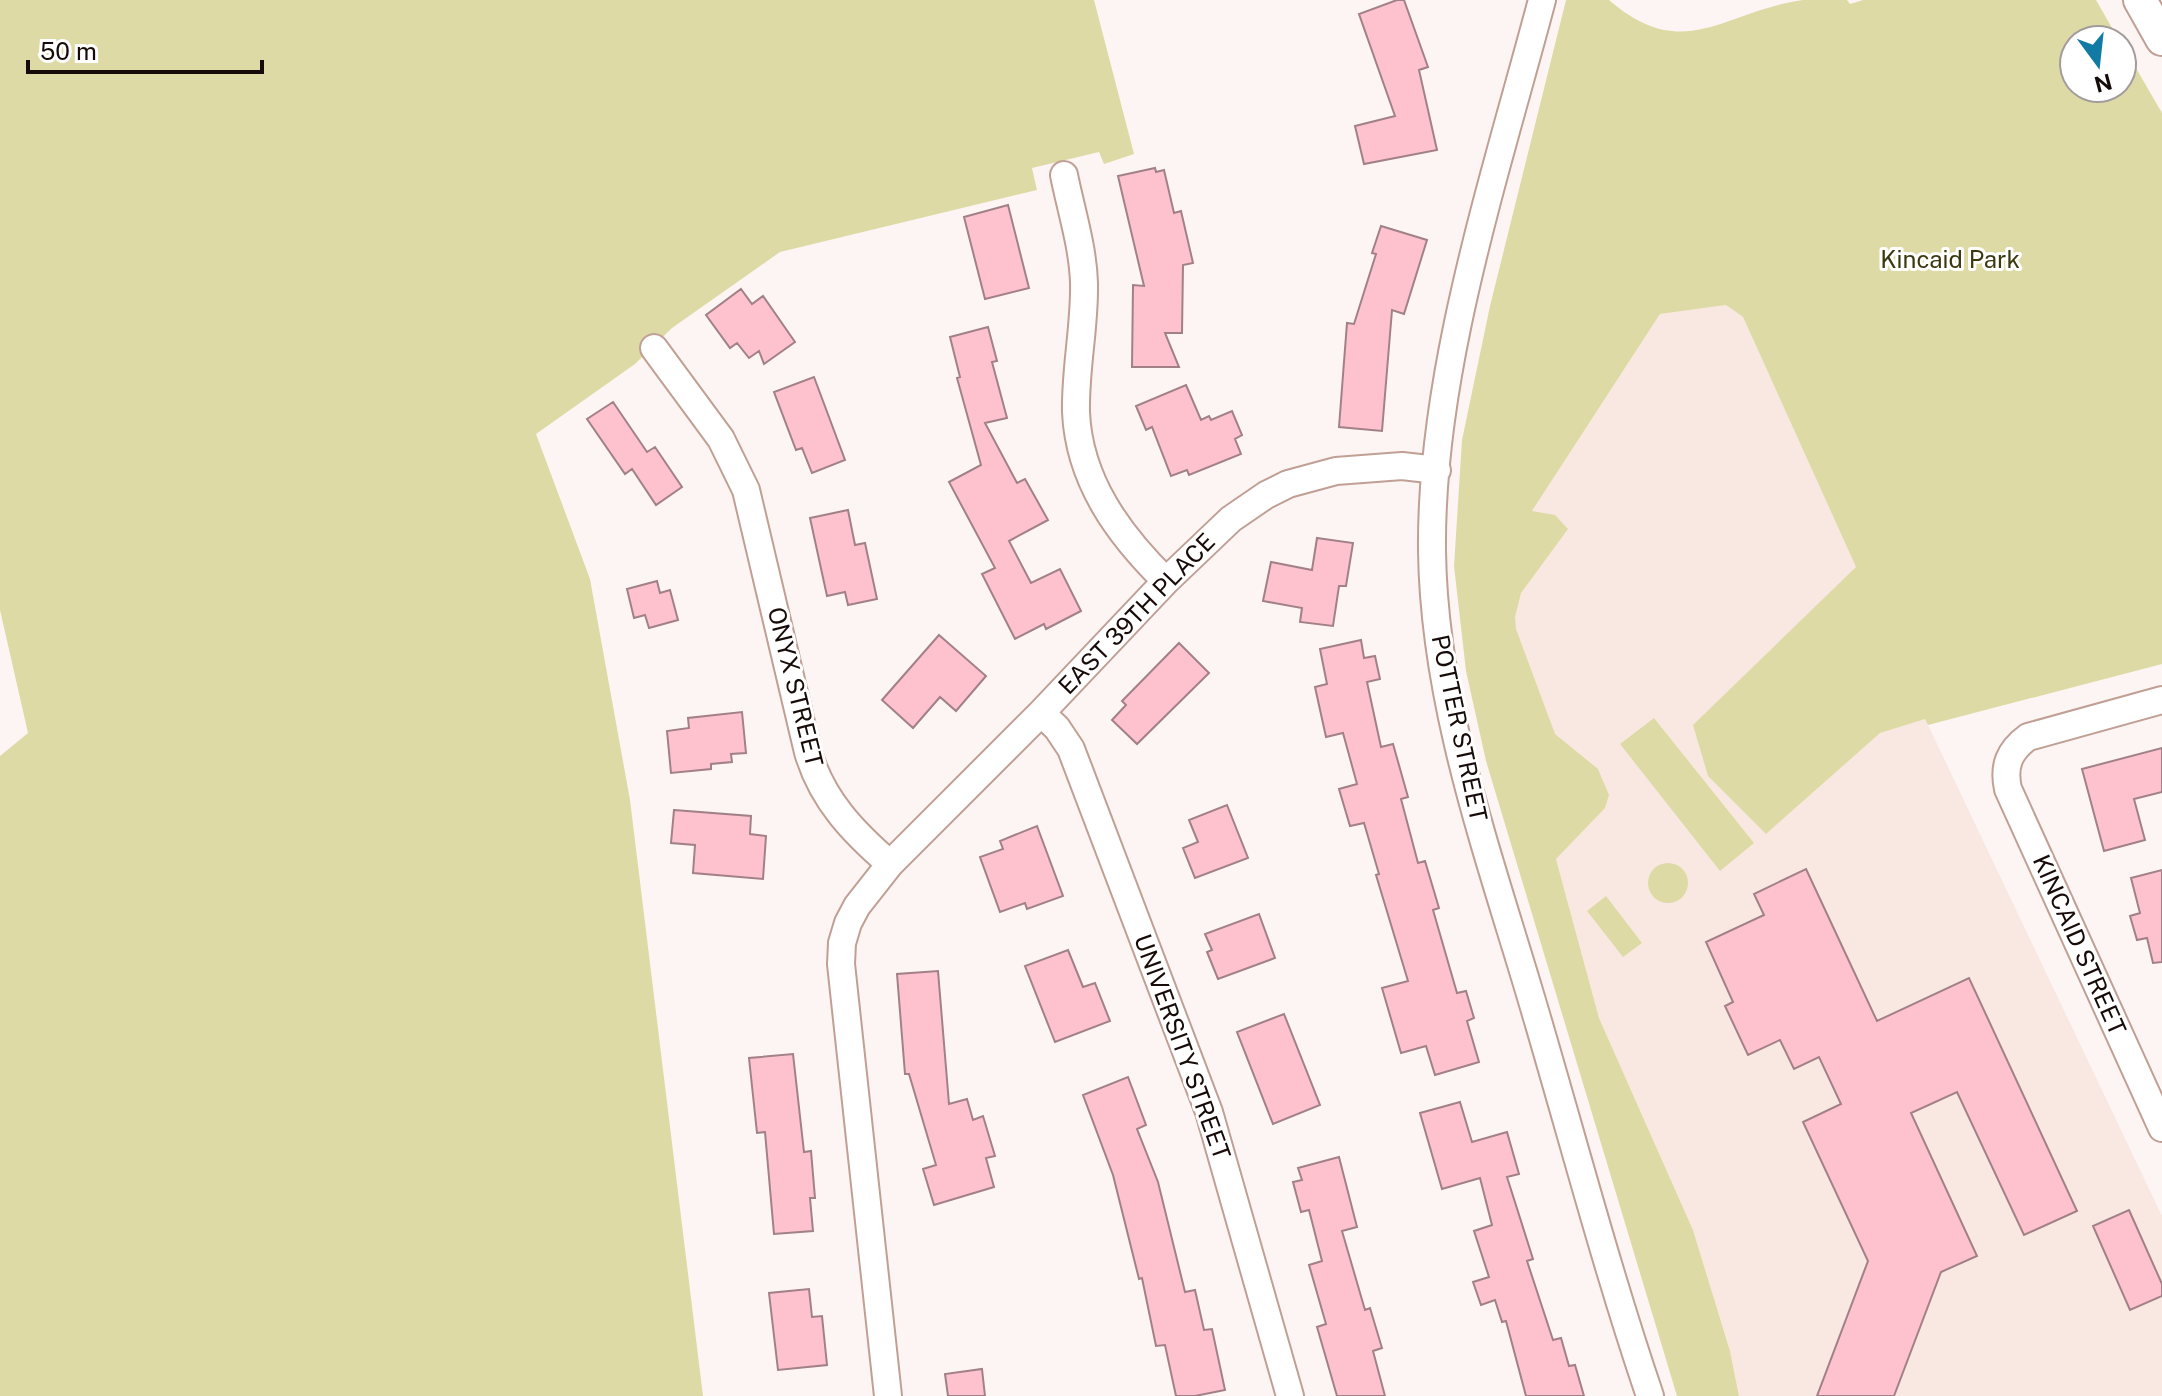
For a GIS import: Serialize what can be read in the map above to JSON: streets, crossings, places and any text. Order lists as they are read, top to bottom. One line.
{"streets":{"street":["EAST 39TH PLACE","ONYX STREET","POTTER STREET","KINCAID STREET","UNIVERSITY STREET"]},"crossings":[["EAST 39TH PLACE","ONYX STREET"],["EAST 39TH PLACE","POTTER STREET"],["EAST 39TH PLACE","UNIVERSITY STREET"]],"parks":["Kincaid Park"],"scale_bar":"50 m","north":"bottom"}
